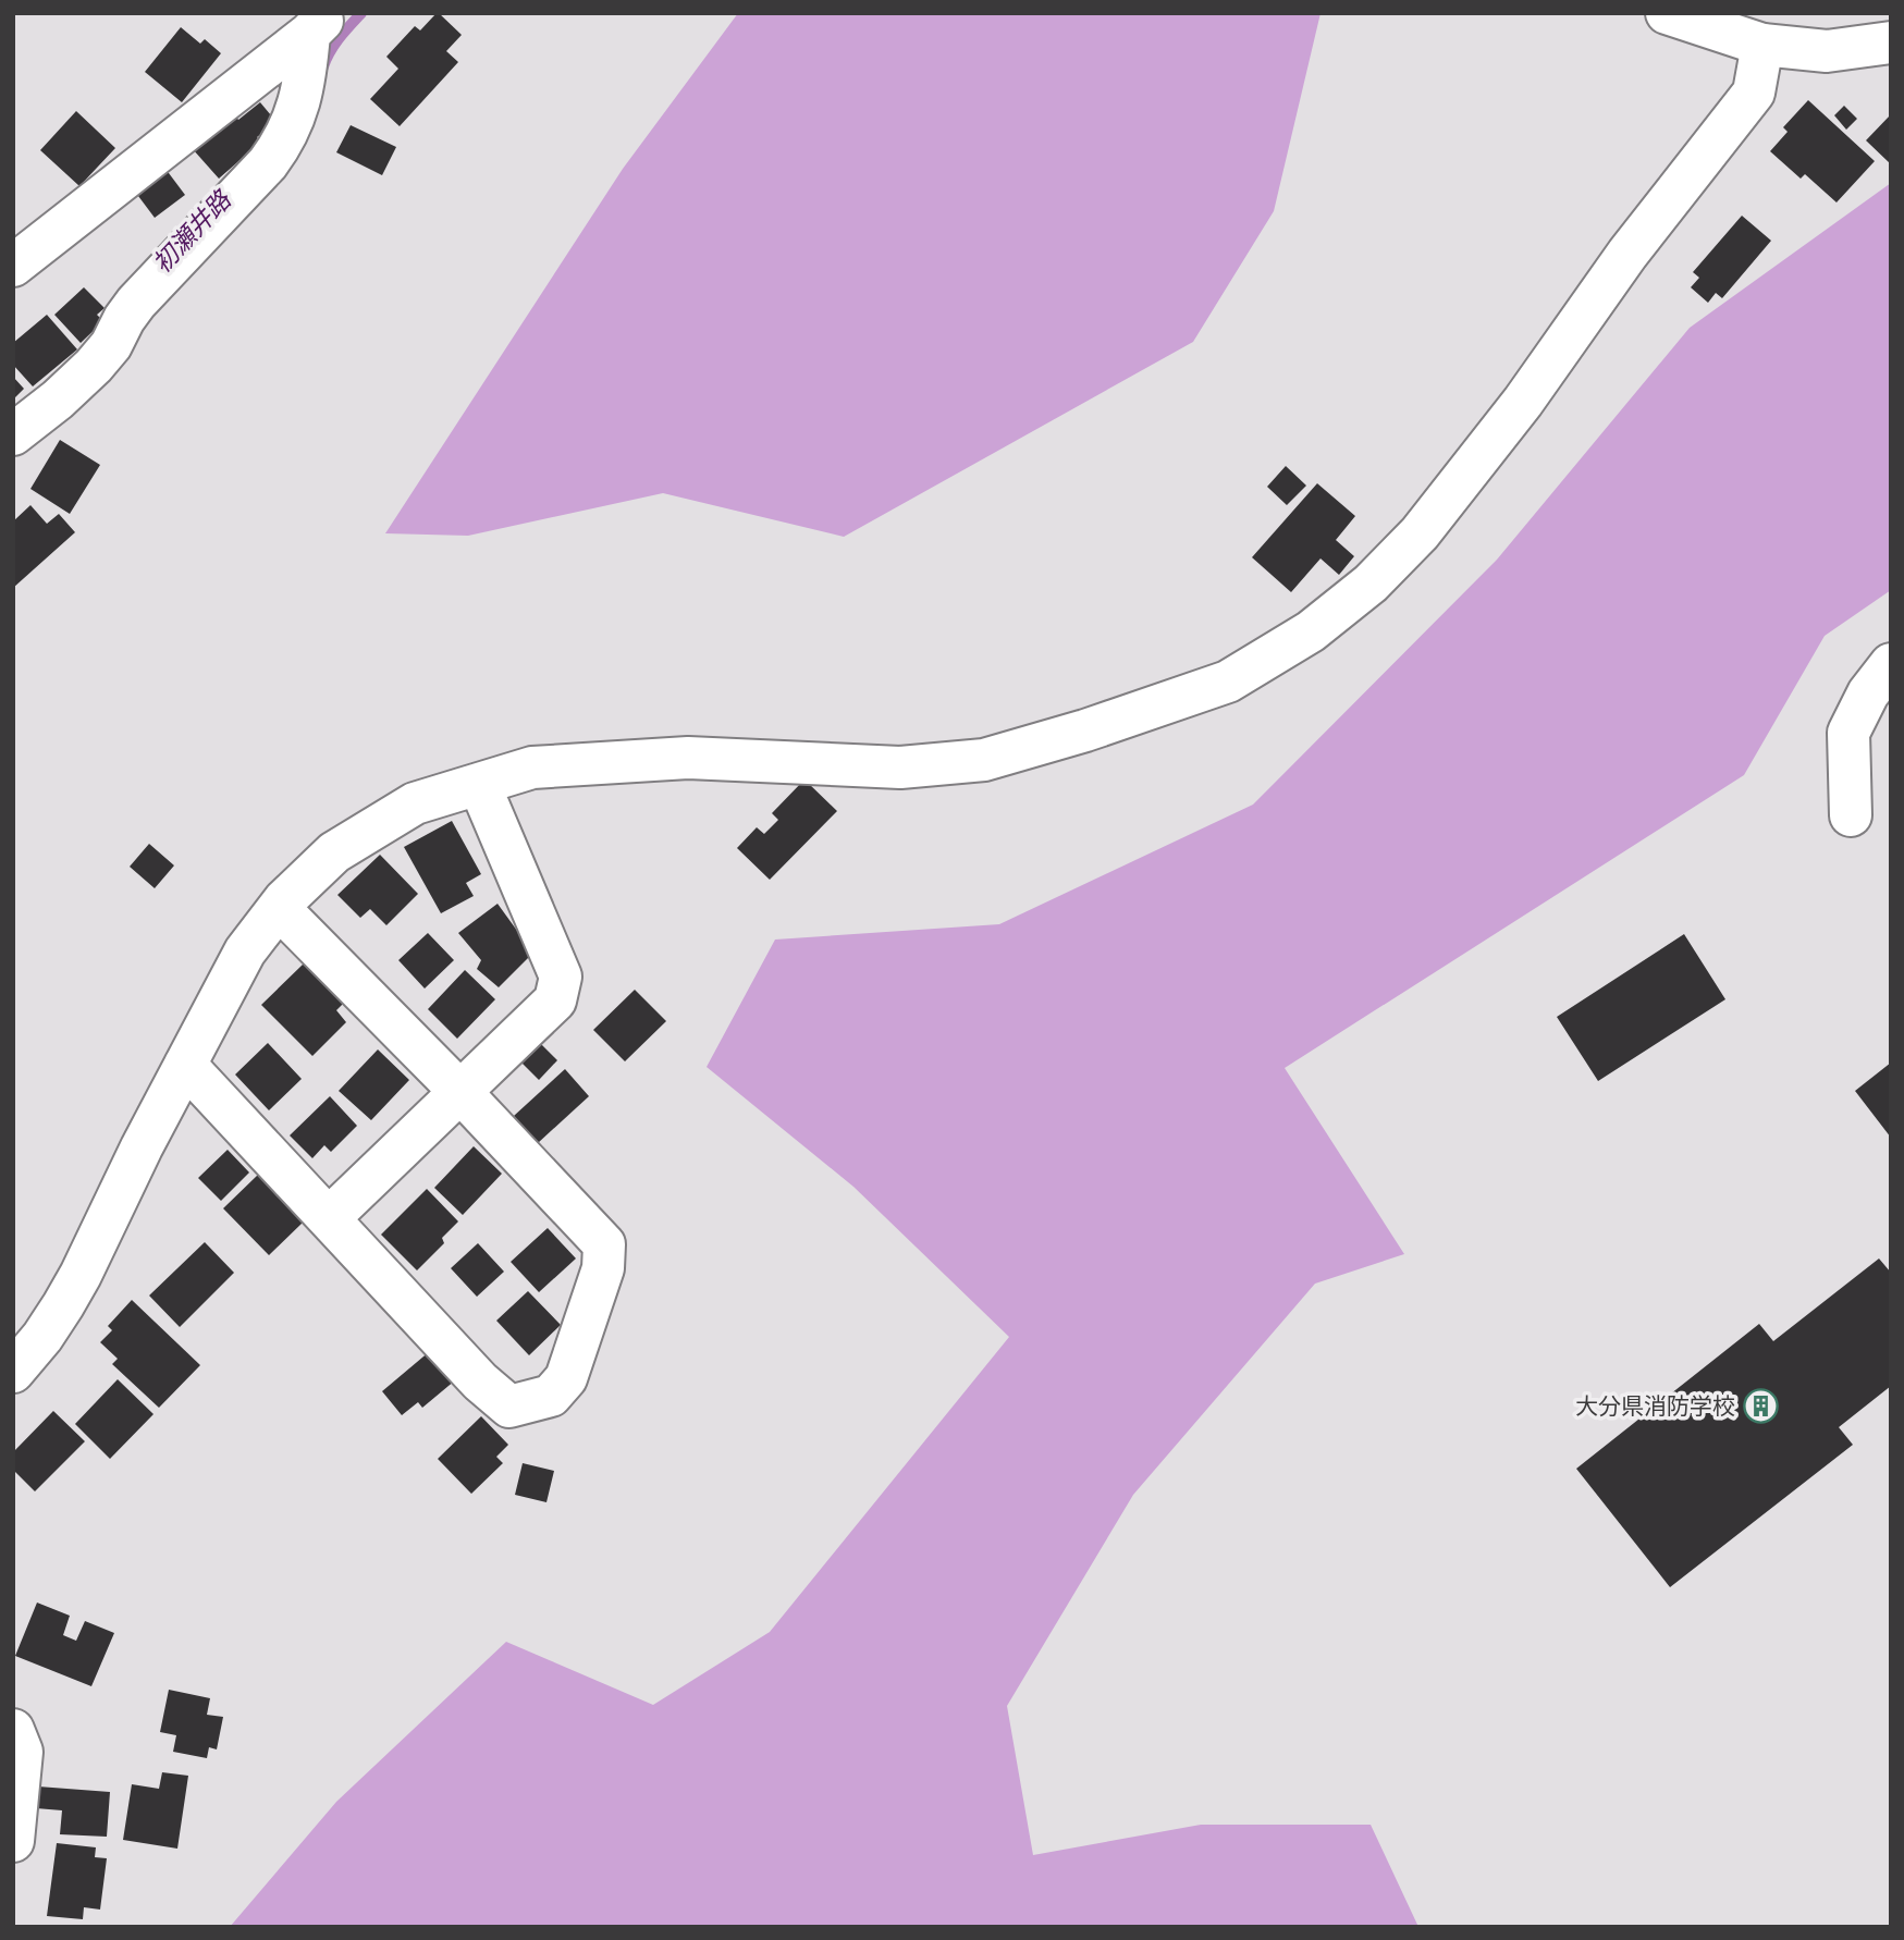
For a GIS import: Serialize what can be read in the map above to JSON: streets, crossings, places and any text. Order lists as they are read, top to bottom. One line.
{"water":["初瀬井路"],"places":{"building":["大分県消防学校"]}}
